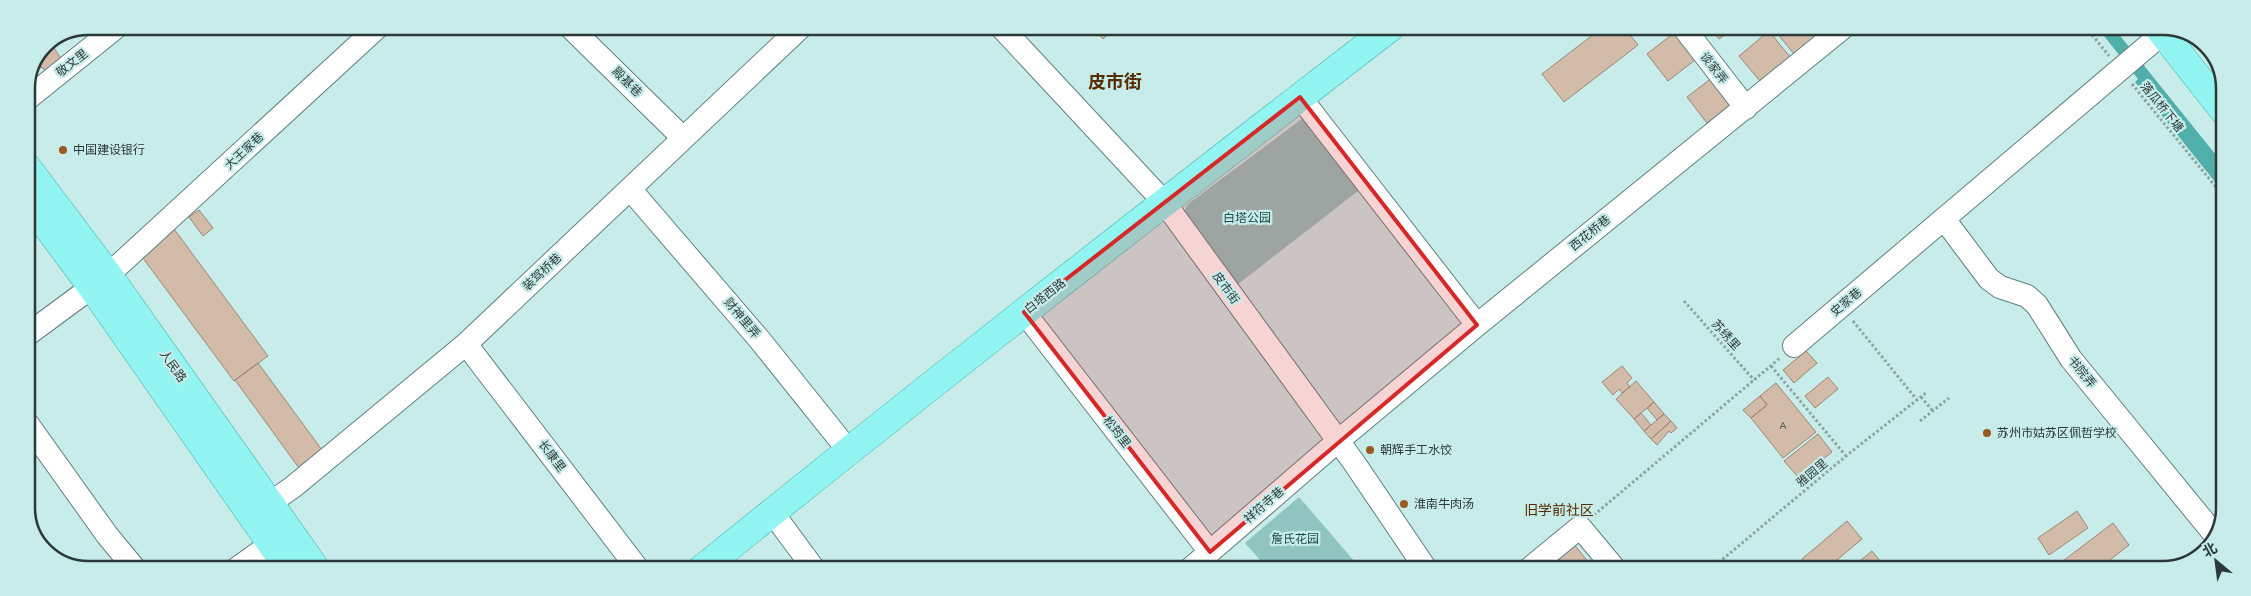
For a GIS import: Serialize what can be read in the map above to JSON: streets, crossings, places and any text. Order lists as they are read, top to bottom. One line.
{"streets":{"main road":["白塔西路","人民路"],"street":["敬文里","谈家弄","殿基巷","大王家巷","西花桥巷","装驾桥巷","皮市街","史家巷","财神里弄","书院弄","松筠里","长康里","祥符寺巷"],"path":["落瓜桥下塘","苏绣里","雅园里"]},"crossings":[["谈家弄","西花桥巷"],["殿基巷","装驾桥巷"],["落瓜桥下塘","史家巷"],["大王家巷","人民路"],["西花桥巷","皮市街"],["西花桥巷","祥符寺巷"],["装驾桥巷","财神里弄"],["装驾桥巷","人民路"],["装驾桥巷","长康里"],["皮市街","白塔西路"],["皮市街","祥符寺巷"],["白塔西路","财神里弄"],["白塔西路","松筠里"],["史家巷","书院弄"],["松筠里","祥符寺巷"]],"districts":["皮市街","旧学前社区"],"parks":["白塔公园","詹氏花园"],"places":["中国建设银行","苏州市姑苏区佩哲学校","朝辉手工水饺","淮南牛肉汤"],"house_numbers":["A"],"north":"top left"}
